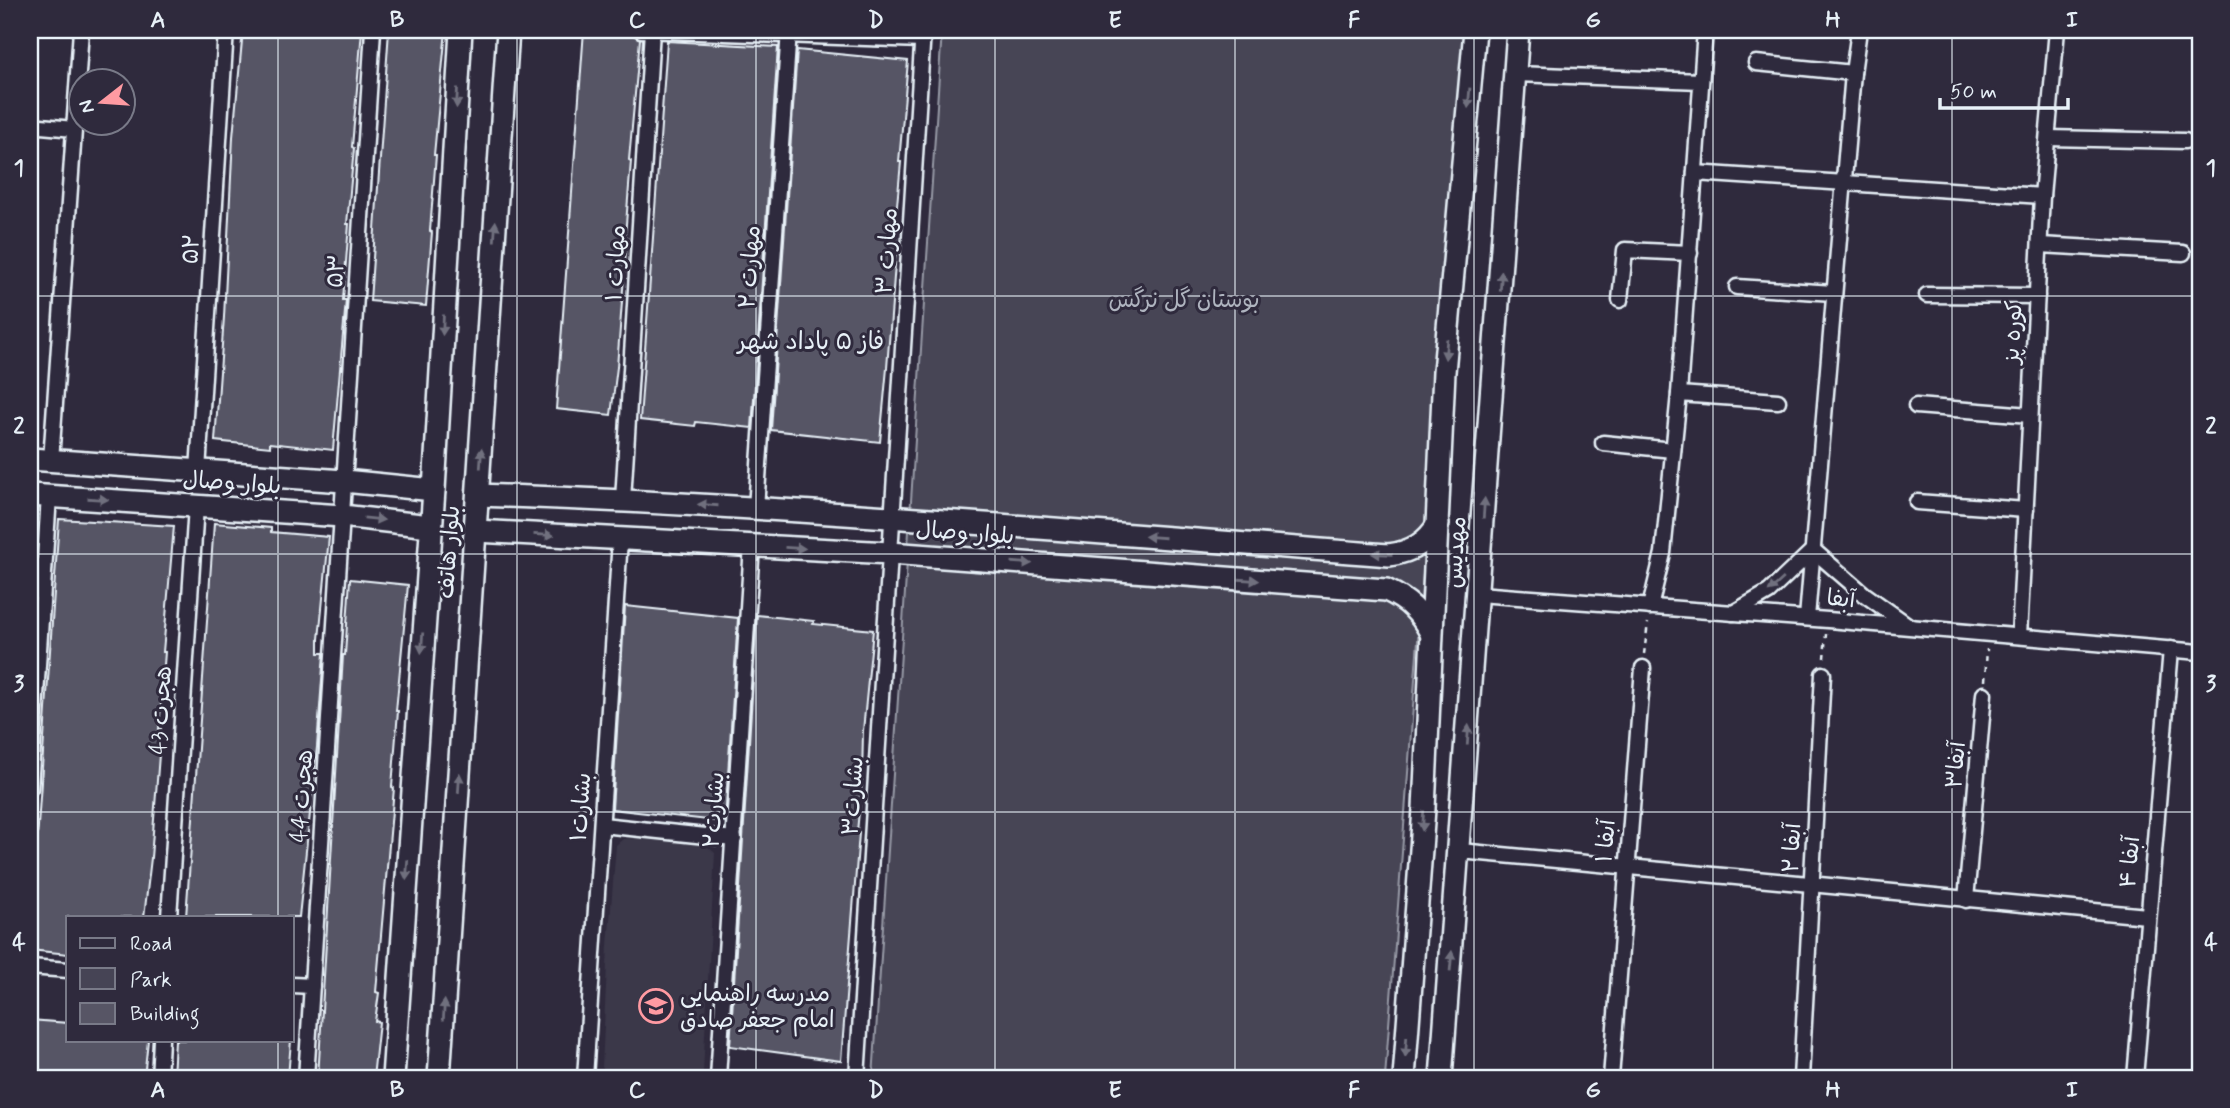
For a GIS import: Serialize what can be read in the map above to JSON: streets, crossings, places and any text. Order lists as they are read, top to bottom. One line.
{"streets":{"street":["۵۲","مهارت ۳","مهارت ۱","مهارت ۲","۵۳","کوره پز","بلوار وصال","بلوار هاتف","مهدیس","آبفا","هجرت 43","آبفا۳","هجرت 44","بشارت۳","بشارت۱","بشارت۲","آبفا ۱","آبفا ۲","آبفا ۴"]},"crossings":[["۵۲","بلوار وصال"],["مهارت ۳","بلوار وصال"],["مهارت ۳","بشارت۳"],["مهارت ۱","بلوار وصال"],["مهارت ۲","بلوار وصال"],["۵۳","بلوار وصال"],["۵۳","هجرت 44"],["کوره پز","آبفا"],["بلوار وصال","بلوار هاتف"],["بلوار وصال","مهدیس"],["بلوار وصال","هجرت 43"],["بلوار وصال","هجرت 44"],["بلوار وصال","بشارت۳"],["بلوار وصال","بشارت۱"],["بلوار وصال","بشارت۲"],["مهدیس","آبفا"],["آبفا","آبفا ۴"]],"districts":["فاز ۵ پاداد شهر"],"parks":["بوستان گل نرگس"],"places":{"school or university":["مدرسه راهنمایی امام جعفر صادق"]},"legend":["Road","Park","Building"],"scale_bar":"50 m","north":"left","grid":{"columns":["A","B","C","D","E","F","G","H","I"],"rows":["1","2","3","4"]}}
